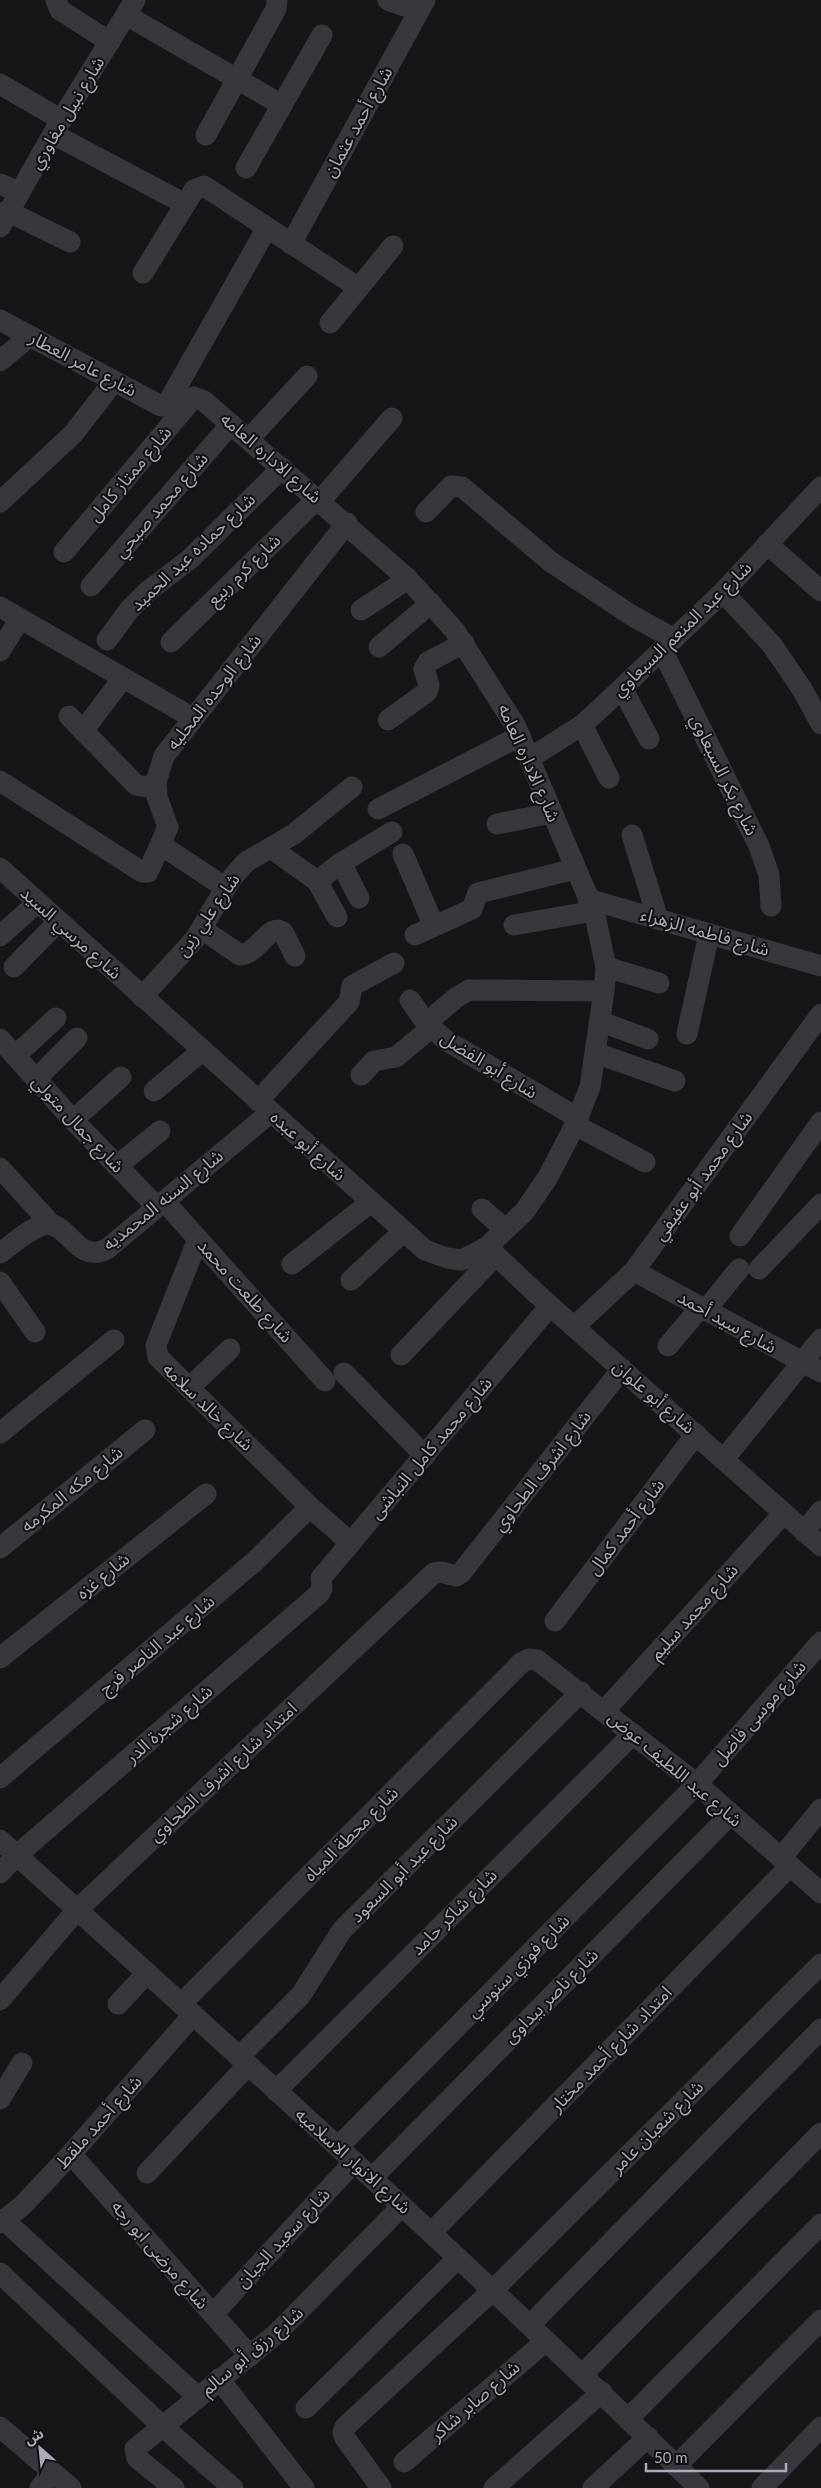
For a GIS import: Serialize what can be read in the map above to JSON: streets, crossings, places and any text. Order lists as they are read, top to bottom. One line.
{"streets":{"street":["شارع نبيل مغاوري","شارع أحمد عثمان","شارع عامر العطار","شارع الاداره العامه","شارع ممتاز كامل","شارع محمد صبحي","شارع حماده عبد الحميد","شارع كرم ربيع","شارع عبد المنعم السبعاوي","شارع الوحده المحليه","شارع بكر السبعاوي","شارع علي زين","شارع فاطمه الزهراء","شارع مرسي السيد","شارع أبو الفضل","شارع جمال متولي","شارع أبو عبده","شارع محمد أبو عفيفي","شارع السنه المحمديه","شارع طلعت محمد","شارع سيد أحمد","شارع أبو علوان","شارع خالد سلامه","شارع محمد كامل النباشى","شارع اشرف الطحاوي","شارع مكه المكرمه","شارع أحمد كمال","شارع غزه","شارع محمد سليم","شارع عبد الناصر فرج","شارع موسى فاضل","شارع شجرة الدر","شارع عبد اللطيف عوض","امتداد شارع اشرف الطحاوي","شارع محطة المياه","شارع عيد أبو السعود","شارع شاكر حامد","شارع فوزي سنوسي","شارع ناصر بيداوى","امتداد شارع أحمد مختار","شارع أحمد ملقط","شارع شعبان عامر","شارع الانوار الاسلاميه","شارع سعيد الجبان","شارع مرضى ابو رجه","شارع رزق أبو سالم","شارع صابر شاكر"]},"crossings":[["شارع الاداره العامه","شارع ممتاز كامل"],["شارع الاداره العامه","شارع محمد صبحي"],["شارع الاداره العامه","شارع حماده عبد الحميد"],["شارع الاداره العامه","شارع كرم ربيع"],["شارع الاداره العامه","شارع عبد المنعم السبعاوي"],["شارع الاداره العامه","شارع الوحده المحليه"],["شارع الاداره العامه","شارع فاطمه الزهراء"],["شارع الاداره العامه","شارع أبو الفضل"],["شارع الاداره العامه","شارع أبو عبده"],["شارع الاداره العامه","شارع أبو علوان"],["شارع عبد المنعم السبعاوي","شارع بكر السبعاوي"],["شارع علي زين","شارع مرسي السيد"],["شارع علي زين","شارع أبو عبده"],["شارع مرسي السيد","شارع أبو عبده"],["شارع جمال متولي","شارع السنه المحمديه"],["شارع جمال متولي","شارع طلعت محمد"],["شارع أبو عبده","شارع السنه المحمديه"],["شارع أبو عبده","شارع أبو علوان"],["شارع محمد أبو عفيفي","شارع سيد أحمد"],["شارع محمد أبو عفيفي","شارع أبو علوان"],["شارع السنه المحمديه","شارع طلعت محمد"],["شارع طلعت محمد","شارع خالد سلامه"],["شارع طلعت محمد","شارع محمد كامل النباشى"],["شارع أبو علوان","شارع محمد كامل النباشى"],["شارع أبو علوان","شارع اشرف الطحاوي"],["شارع أبو علوان","شارع أحمد كمال"],["شارع أبو علوان","شارع محمد سليم"],["شارع خالد سلامه","شارع محمد كامل النباشى"],["شارع خالد سلامه","شارع عبد الناصر فرج"],["شارع محمد كامل النباشى","شارع شجرة الدر"],["شارع اشرف الطحاوي","امتداد شارع اشرف الطحاوي"],["شارع محمد سليم","شارع عبد اللطيف عوض"],["شارع موسى فاضل","شارع عبد اللطيف عوض"],["شارع موسى فاضل","شارع فوزي سنوسي"],["شارع شجرة الدر","شارع الانوار الاسلاميه"],["شارع عبد اللطيف عوض","شارع محطة المياه"],["شارع عبد اللطيف عوض","شارع عيد أبو السعود"],["شارع عبد اللطيف عوض","شارع شاكر حامد"],["شارع عبد اللطيف عوض","شارع فوزي سنوسي"],["شارع عبد اللطيف عوض","شارع ناصر بيداوى"],["شارع عبد اللطيف عوض","امتداد شارع أحمد مختار"],["امتداد شارع اشرف الطحاوي","شارع الانوار الاسلاميه"],["شارع محطة المياه","شارع أحمد ملقط"],["شارع محطة المياه","شارع الانوار الاسلاميه"],["شارع عيد أبو السعود","شارع الانوار الاسلاميه"],["شارع شاكر حامد","شارع الانوار الاسلاميه"],["شارع فوزي سنوسي","شارع الانوار الاسلاميه"],["شارع ناصر بيداوى","شارع الانوار الاسلاميه"],["امتداد شارع أحمد مختار","شارع الانوار الاسلاميه"],["شارع أحمد ملقط","شارع الانوار الاسلاميه"],["شارع أحمد ملقط","شارع مرضى ابو رجه"],["شارع شعبان عامر","شارع الانوار الاسلاميه"],["شارع الانوار الاسلاميه","شارع سعيد الجبان"],["شارع الانوار الاسلاميه","شارع رزق أبو سالم"],["شارع الانوار الاسلاميه","شارع صابر شاكر"],["شارع سعيد الجبان","شارع مرضى ابو رجه"],["شارع مرضى ابو رجه","شارع رزق أبو سالم"]],"scale_bar":"50 m","north":"top left"}
